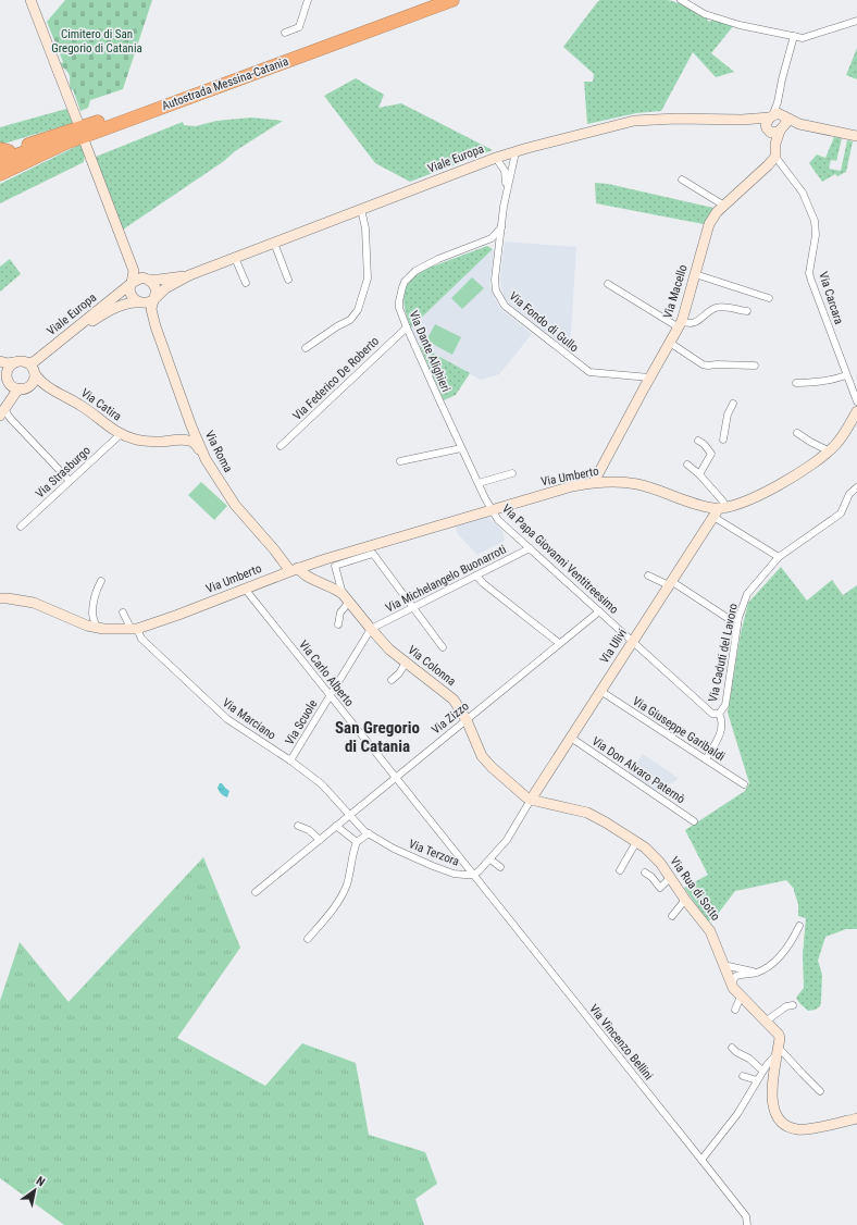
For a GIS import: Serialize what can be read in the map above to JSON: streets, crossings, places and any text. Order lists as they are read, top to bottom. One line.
{"streets":{"highway":["Autostrada Messina-Catania"],"street":["Viale Europa","Via Macello","Via Carcara","Via Fondo di Gullo","Via Dante Alighieri","Via Federico De Roberto","Via Catira","Via Roma","Via Strasburgo","Via Umberto","Via Papa Giovanni Ventitreesimo","Via Michelangelo Buonarroti","Via Ulivi","Via Caduti del Lavoro","Via Colonna","Via Carlo Alberto","Via Zizzo","Via Marciano","Via Scuole","Via Giuseppe Garibaldi","Via Don Alvaro Paternò","Via Terzora","Via Rua di Sotto","Via Vincenzo Bellini"]},"crossings":[["Viale Europa","Via Catira"],["Via Macello","Via Carcara"],["Via Macello","Via Fondo di Gullo"],["Via Macello","Via Umberto"],["Via Fondo di Gullo","Via Dante Alighieri"],["Via Dante Alighieri","Via Federico De Roberto"],["Via Dante Alighieri","Via Papa Giovanni Ventitreesimo"],["Via Catira","Via Strasburgo"],["Via Roma","Via Umberto"],["Via Roma","Via Colonna"],["Via Umberto","Via Papa Giovanni Ventitreesimo"],["Via Umberto","Via Ulivi"],["Via Umberto","Via Carlo Alberto"],["Via Umberto","Via Marciano"],["Via Papa Giovanni Ventitreesimo","Via Michelangelo Buonarroti"],["Via Papa Giovanni Ventitreesimo","Via Ulivi"],["Via Papa Giovanni Ventitreesimo","Via Caduti del Lavoro"],["Via Papa Giovanni Ventitreesimo","Via Zizzo"],["Via Michelangelo Buonarroti","Via Colonna"],["Via Michelangelo Buonarroti","Via Scuole"],["Via Ulivi","Via Colonna"],["Via Ulivi","Via Giuseppe Garibaldi"],["Via Ulivi","Via Don Alvaro Paternò"],["Via Ulivi","Via Terzora"],["Via Ulivi","Via Rua di Sotto"],["Via Colonna","Via Zizzo"],["Via Colonna","Via Scuole"],["Via Colonna","Via Terzora"],["Via Colonna","Via Rua di Sotto"],["Via Carlo Alberto","Via Zizzo"],["Via Carlo Alberto","Via Scuole"],["Via Carlo Alberto","Via Terzora"],["Via Carlo Alberto","Via Vincenzo Bellini"],["Via Zizzo","Via Marciano"],["Via Zizzo","Via Terzora"],["Via Marciano","Via Scuole"],["Via Marciano","Via Terzora"],["Via Terzora","Via Rua di Sotto"],["Via Terzora","Via Vincenzo Bellini"]],"districts":["San Gregorio di Catania"],"parks":["Cimitero di San Gregorio di Catania"],"north":"top right"}
